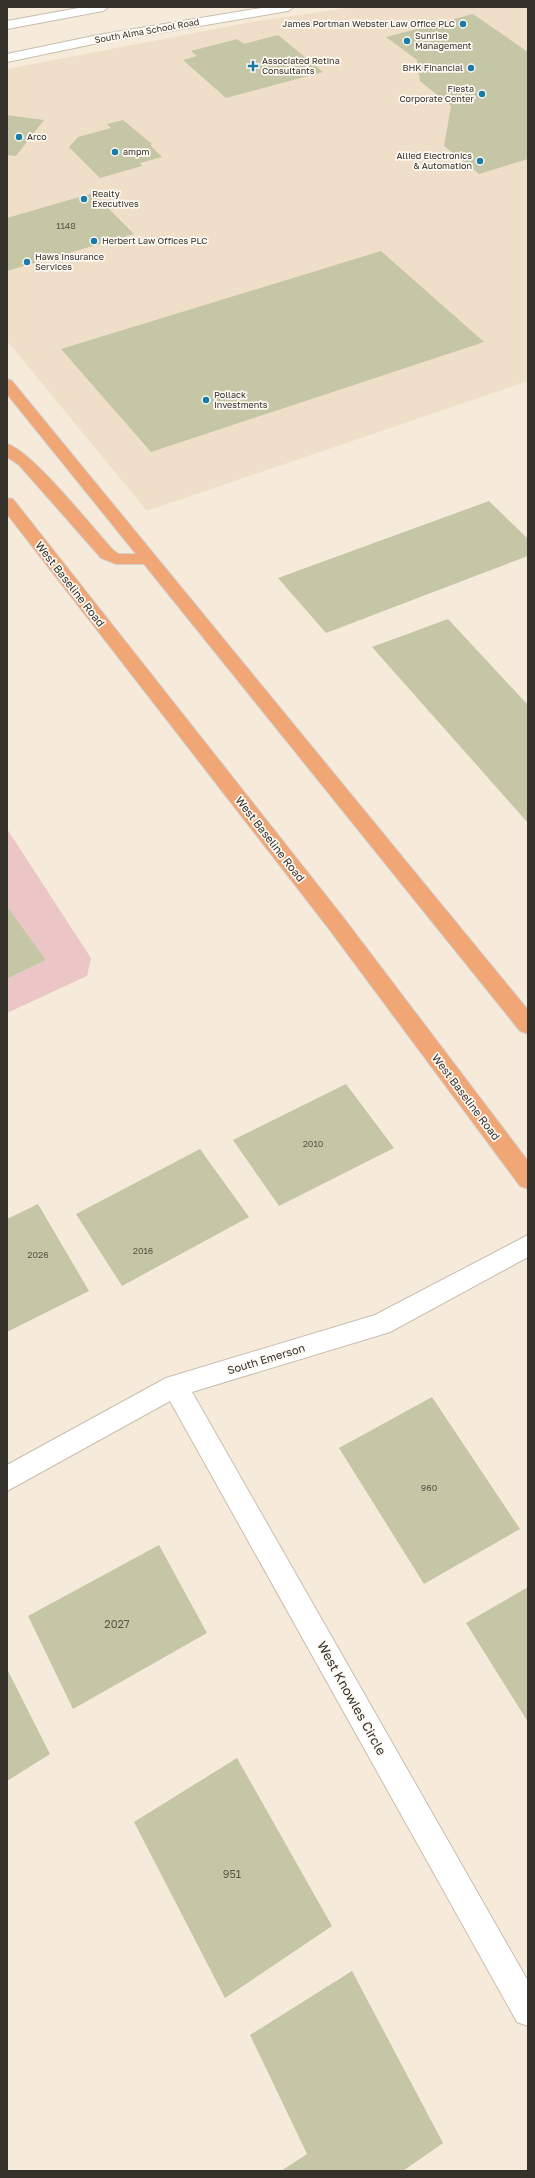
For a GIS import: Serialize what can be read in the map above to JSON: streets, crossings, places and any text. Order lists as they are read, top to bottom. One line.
{"streets":{"main road":["West Baseline Road"],"street":["South Alma School Road","South Emerson","West Knowles Circle"]},"crossings":[["South Emerson","West Knowles Circle"]],"places":{"other":["James Portman Webster Law Office PLC","Sunrise Management","BHK Financial","Fiesta Corporate Center","Arco","ampm","Allied Electronics & Automation","Realty Executives","Herbert Law Offices PLC","Haws Insurance Services","Pollack Investments"],"health":["Associated Retina Consultants"]},"house_numbers":["1148","2010","2016","2026","960","2027","951"]}
